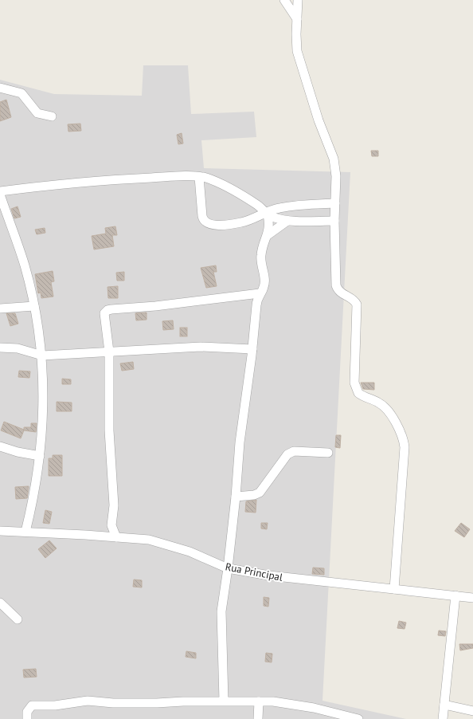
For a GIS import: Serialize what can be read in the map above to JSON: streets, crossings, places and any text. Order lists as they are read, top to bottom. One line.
{"streets":{"street":["Rua Principal"]}}
